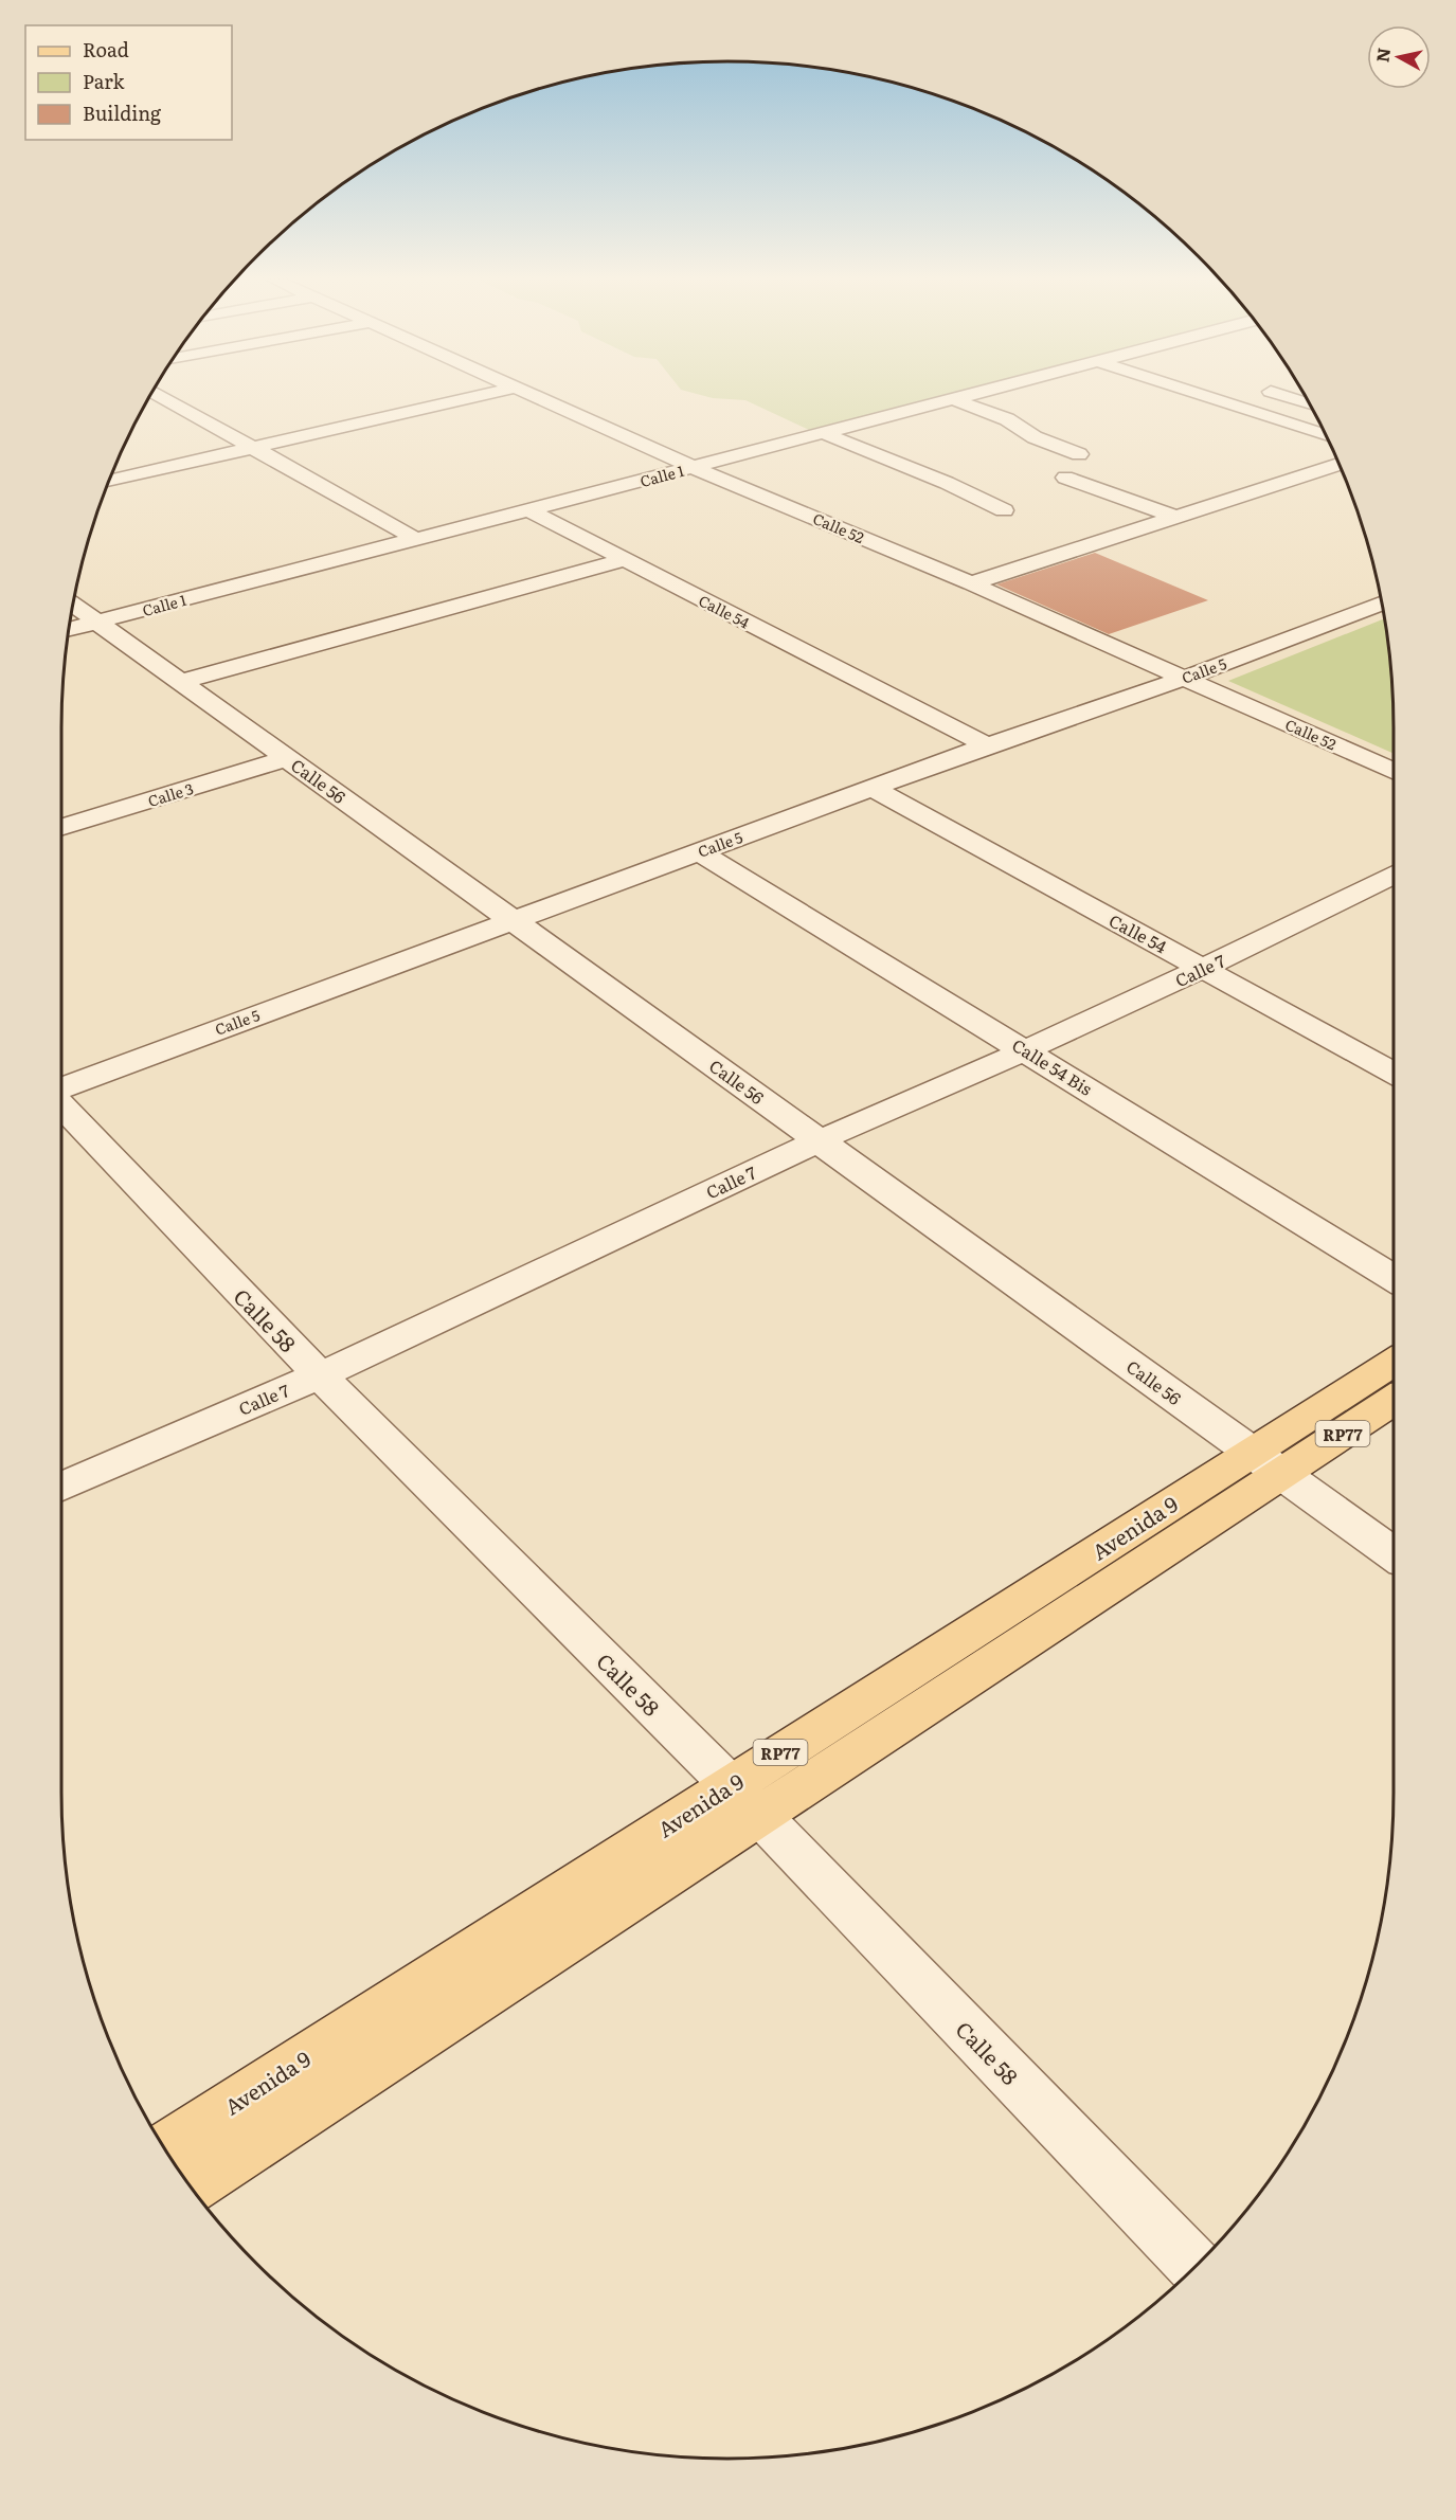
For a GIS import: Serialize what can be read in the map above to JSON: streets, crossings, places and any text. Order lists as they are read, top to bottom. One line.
{"streets":{"main road":["RP77","Avenida 9"],"street":["Calle 1","Calle 52","Calle 54","Calle 5","Calle 56","Calle 3","Calle 7","Calle 54 Bis","Calle 58"]},"crossings":[["Calle 1","Calle 52"],["Calle 1","Calle 54"],["Calle 1","Calle 56"],["Calle 52","Calle 5"],["Calle 54","Calle 5"],["Calle 54","Calle 7"],["Calle 5","Calle 56"],["Calle 5","Calle 54 Bis"],["Calle 56","Calle 3"],["Calle 56","Calle 7"],["Calle 56","Avenida 9"],["Calle 7","Calle 54 Bis"],["Calle 7","Calle 58"],["Calle 58","Avenida 9"]],"legend":["Road","Park","Building"],"north":"left"}
